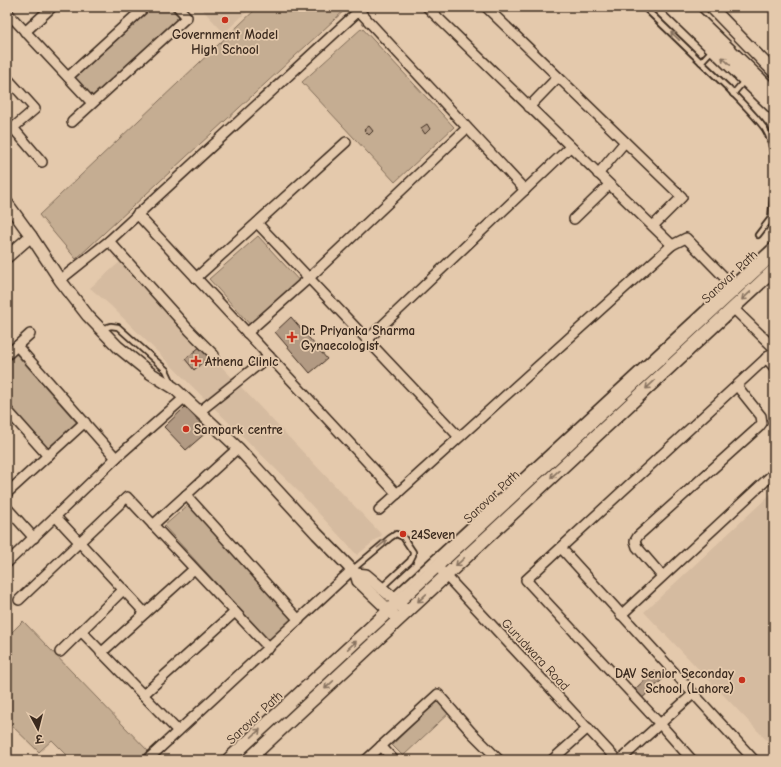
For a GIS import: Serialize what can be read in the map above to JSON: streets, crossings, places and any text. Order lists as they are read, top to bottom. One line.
{"streets":{"main road":["Sarovar Path"],"street":["Gurudwara Road"]},"crossings":[["Sarovar Path","Gurudwara Road"]],"places":{"other":["Government Model High School","Sampark centre","24Seven","DAV Senior Seconday School (Lahore)"],"health":["Dr. Priyanka Sharma Gynaecologist","Athena Clinic"]},"north":"bottom"}
